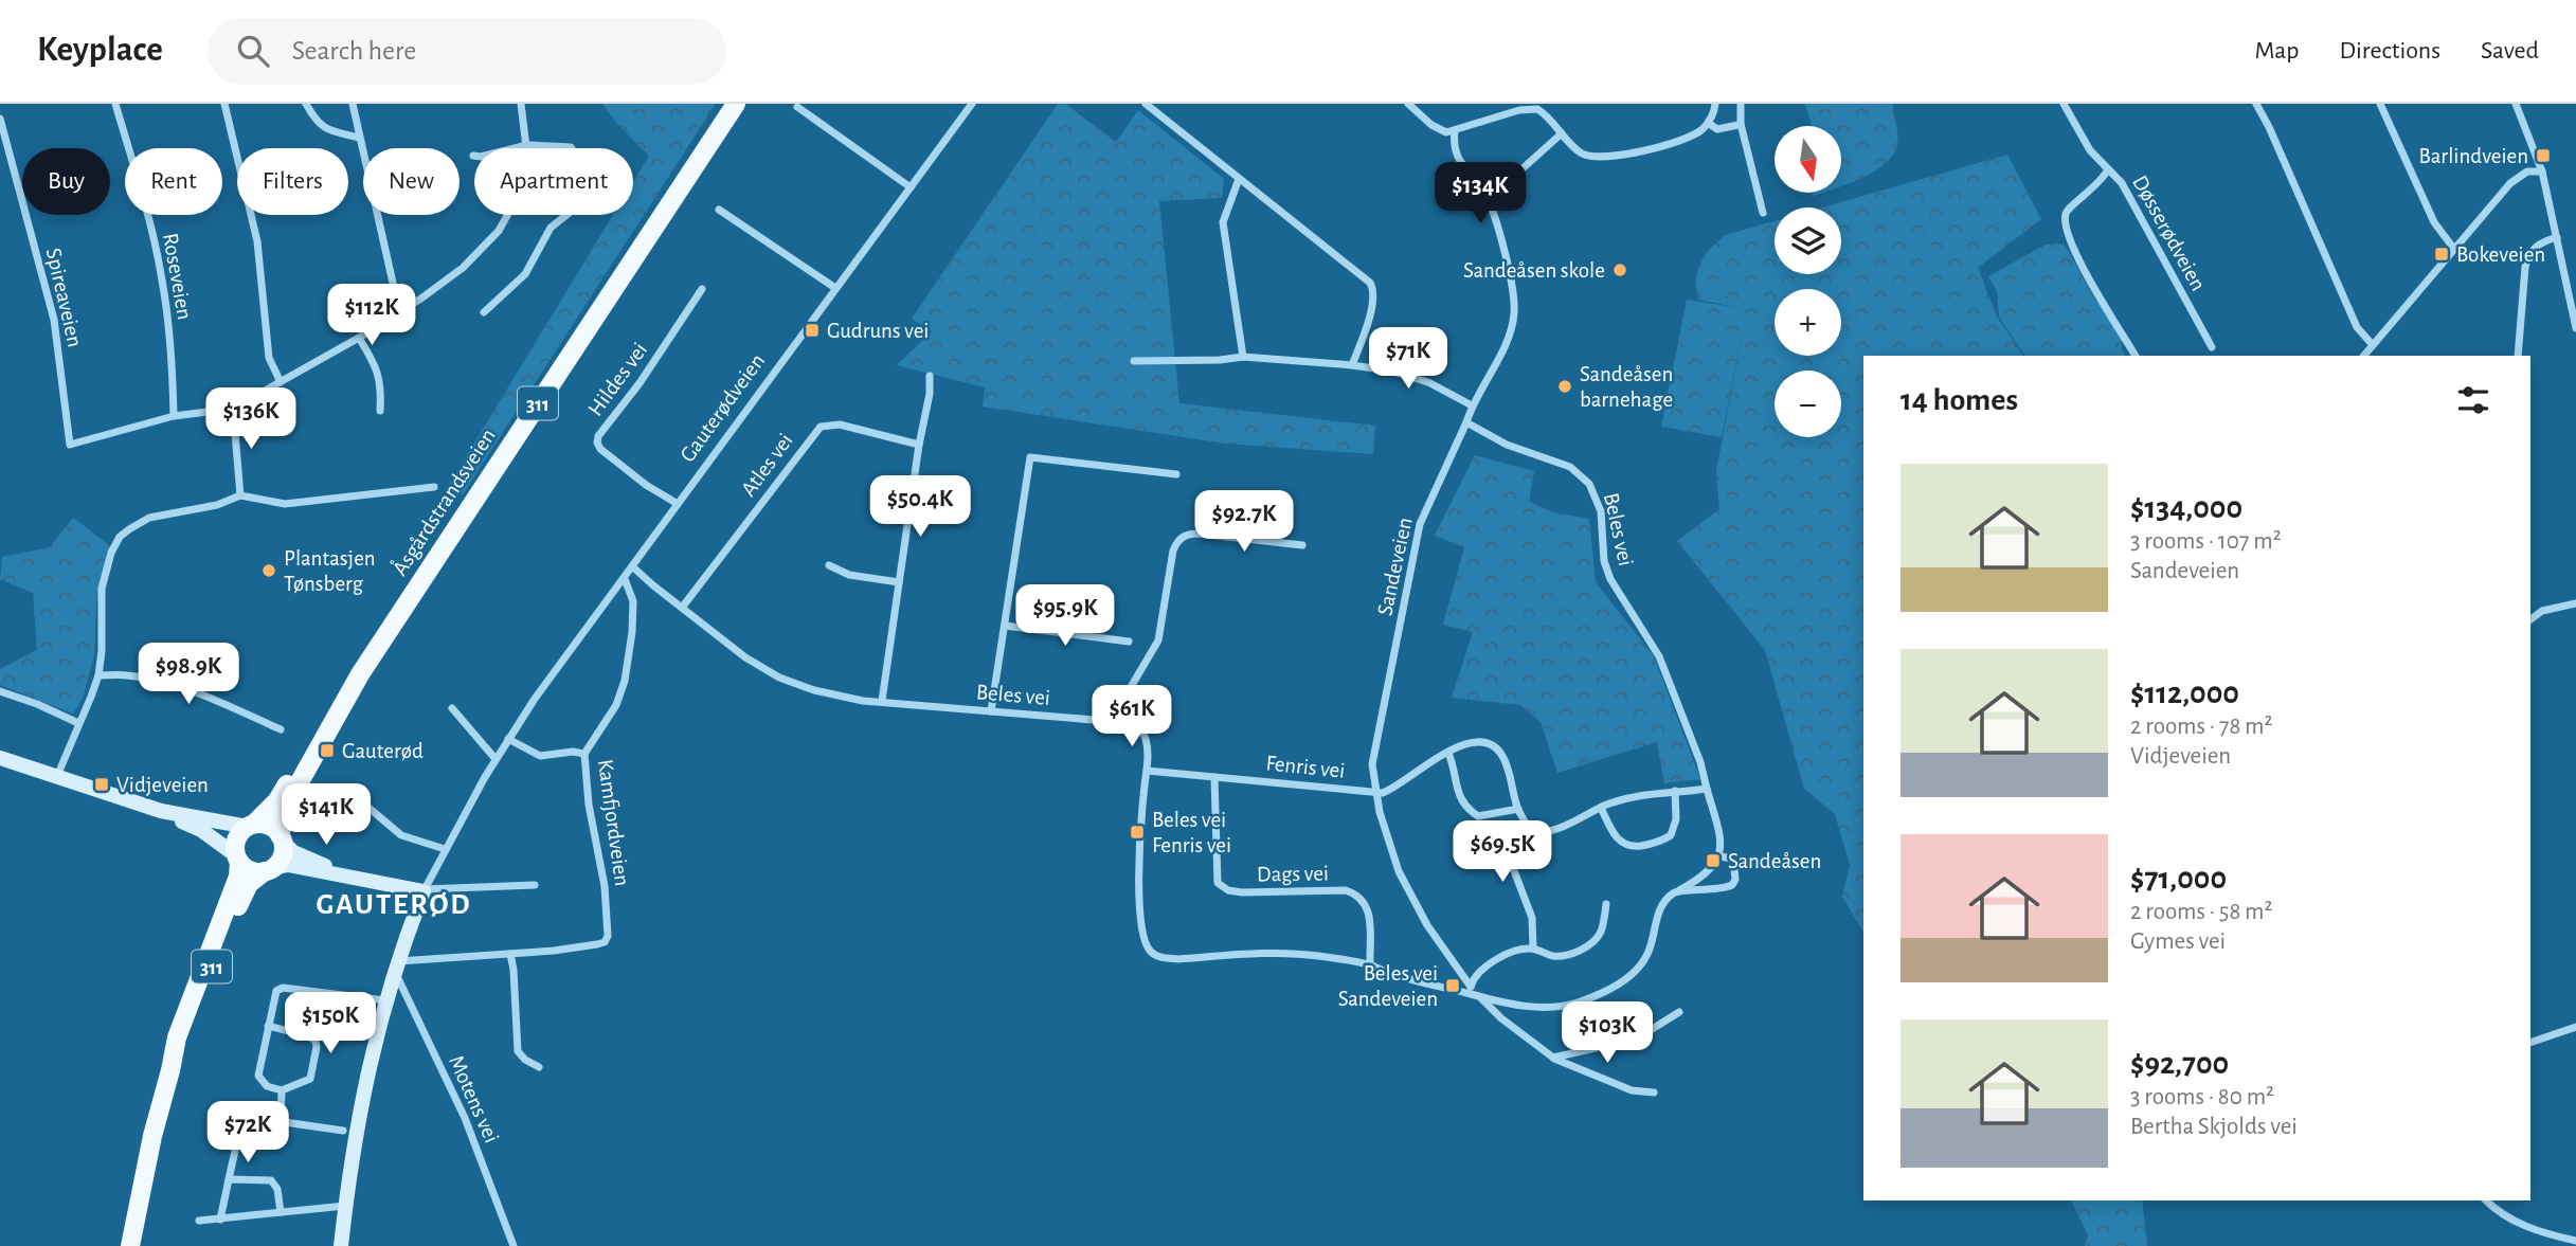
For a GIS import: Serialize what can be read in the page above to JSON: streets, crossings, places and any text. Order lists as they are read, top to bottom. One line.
{"streets":{"main road":["311","Gauterødveien","Åsgårdstrandsveien"],"street":["Døsserødveien","Roseveien","Spireaveien","Hildes vei","Atles vei","Beles vei","Sandeveien","Fenris vei","Kamfjordveien","Dags vei","Motens vei"]},"crossings":[["Roseveien","Spireaveien"],["Hildes vei","Gauterødveien"],["Gauterødveien","Beles vei"],["Gauterødveien","Kamfjordveien"],["Gauterødveien","Motens vei"],["Atles vei","Beles vei"],["Beles vei","Sandeveien"],["Sandeveien","Fenris vei"],["Fenris vei","Dags vei"],["Kamfjordveien","Motens vei"]],"districts":["GAUTERØD"],"places":{"transit":["Barlindveien","Bokeveien","Gudruns vei","Gauterød","Vidjeveien","Beles vei Fenris vei","Sandeåsen","Beles vei Sandeveien"],"other":["Sandeåsen skole","Sandeåsen barnehage","Plantasjen Tønsberg"]},"north":"bottom","page":{"header":"Keyplace","search":"Search here","nav":["Map","Directions","Saved"],"map_buttons":["+","−"],"chip":["Buy","Rent","Filters","New","Apartment"],"price":["$134K","$112K","$71K","$136K","$50.4K","$92.7K","$95.9K","$98.9K","$61K","$141K","$69.5K","$150K","$103K","$72K"],"heading":"14 homes","list":[{"name":"$134,000","note":"3 rooms · 107 m² · Sandeveien"},{"name":"$112,000","note":"2 rooms · 78 m² · Vidjeveien"},{"name":"$71,000","note":"2 rooms · 58 m² · Gymes vei"},{"name":"$92,700","note":"3 rooms · 80 m² · Bertha Skjolds vei"}]}}
